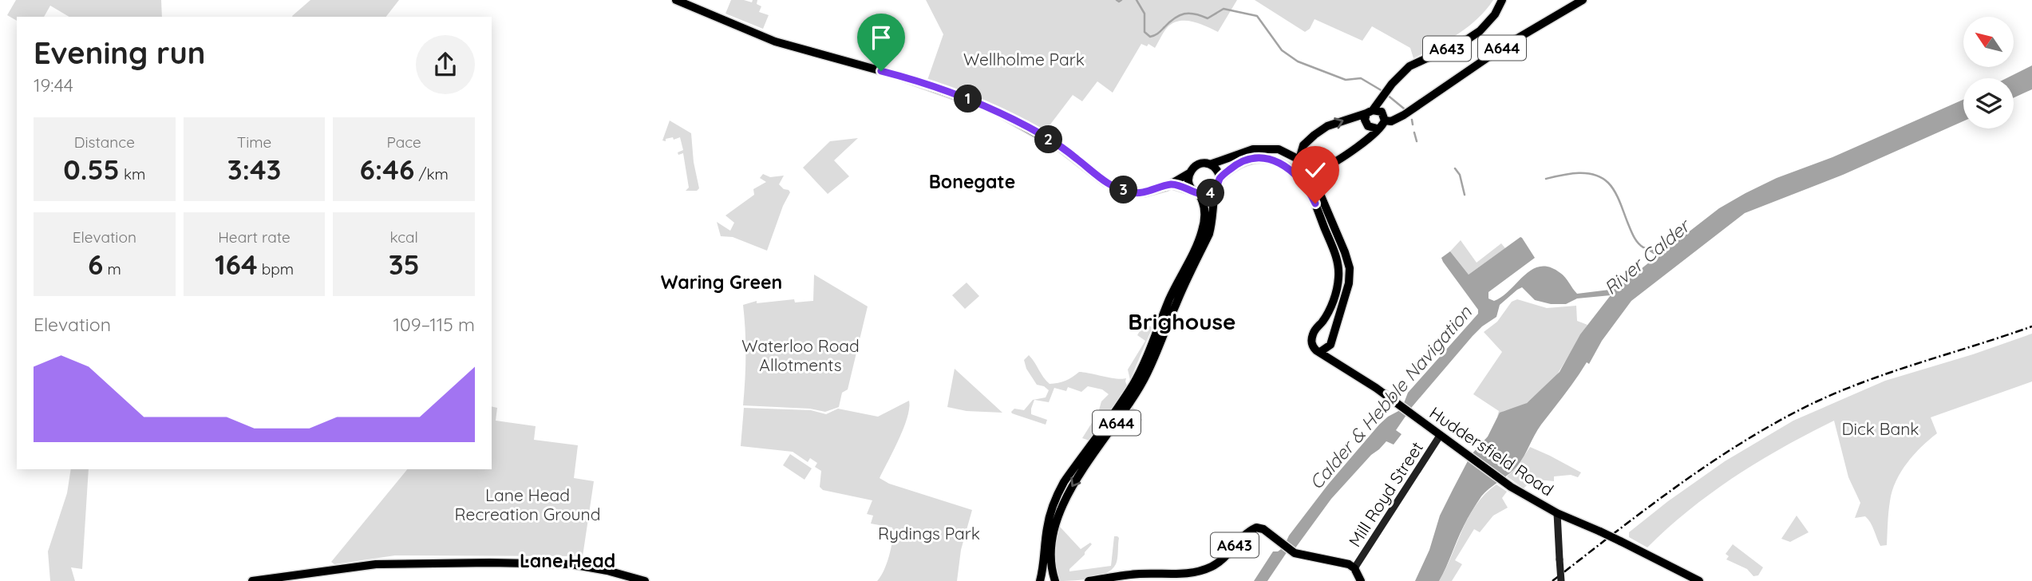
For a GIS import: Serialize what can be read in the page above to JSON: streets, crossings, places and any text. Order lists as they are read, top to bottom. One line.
{"streets":{"main road":["A644","A643","Huddersfield Road"],"street":["Mill Royd Street"]},"crossings":[["A644","A643"],["A643","Mill Royd Street"],["Huddersfield Road","Mill Royd Street"]],"districts":["Bonegate","Waring Green","Brighouse","Lane Head"],"water":["River Calder","Calder & Hebble Navigation"],"parks":["Wellholme Park","Waterloo Road Allotments","Dick Bank","Lane Head Recreation Ground","Rydings Park"],"north":"top left","page":{"heading":["Evening run","19:44"],"pins":["1","2","3","4"],"stats":[["Distance","0.55 km"],["Time","3:43"],["Pace","6:46 /km"],["Elevation","6 m"],["Heart rate","164 bpm"],["kcal","35"]],"chart":["Elevation","109–115 m"]}}
